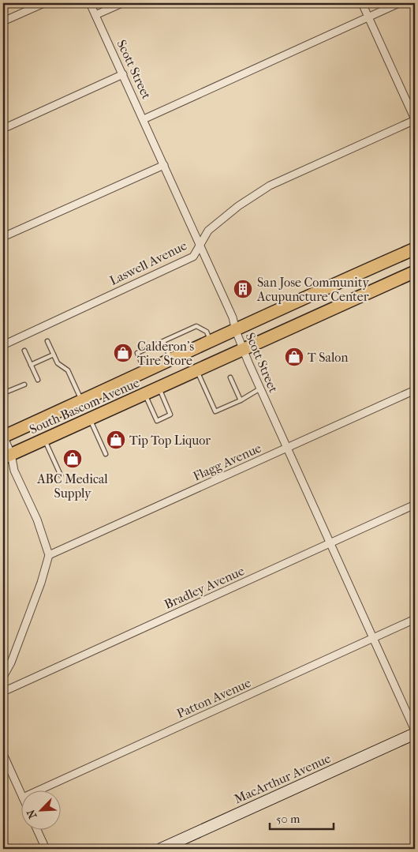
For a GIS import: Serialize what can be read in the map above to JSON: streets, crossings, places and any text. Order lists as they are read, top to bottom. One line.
{"streets":{"main road":["South Bascom Avenue"],"street":["Scott Street","Laswell Avenue","Flagg Avenue","Bradley Avenue","Patton Avenue","MacArthur Avenue"]},"crossings":[["Scott Street","Laswell Avenue"],["Scott Street","South Bascom Avenue"],["Scott Street","Flagg Avenue"],["Scott Street","Bradley Avenue"],["Scott Street","Patton Avenue"],["Scott Street","MacArthur Avenue"]],"places":{"building":["San Jose Community Acupuncture Center"],"shop":["Calderon's Tire Store","T Salon","Tip Top Liquor","ABC Medical Supply"]},"scale_bar":"50 m","north":"bottom left"}
